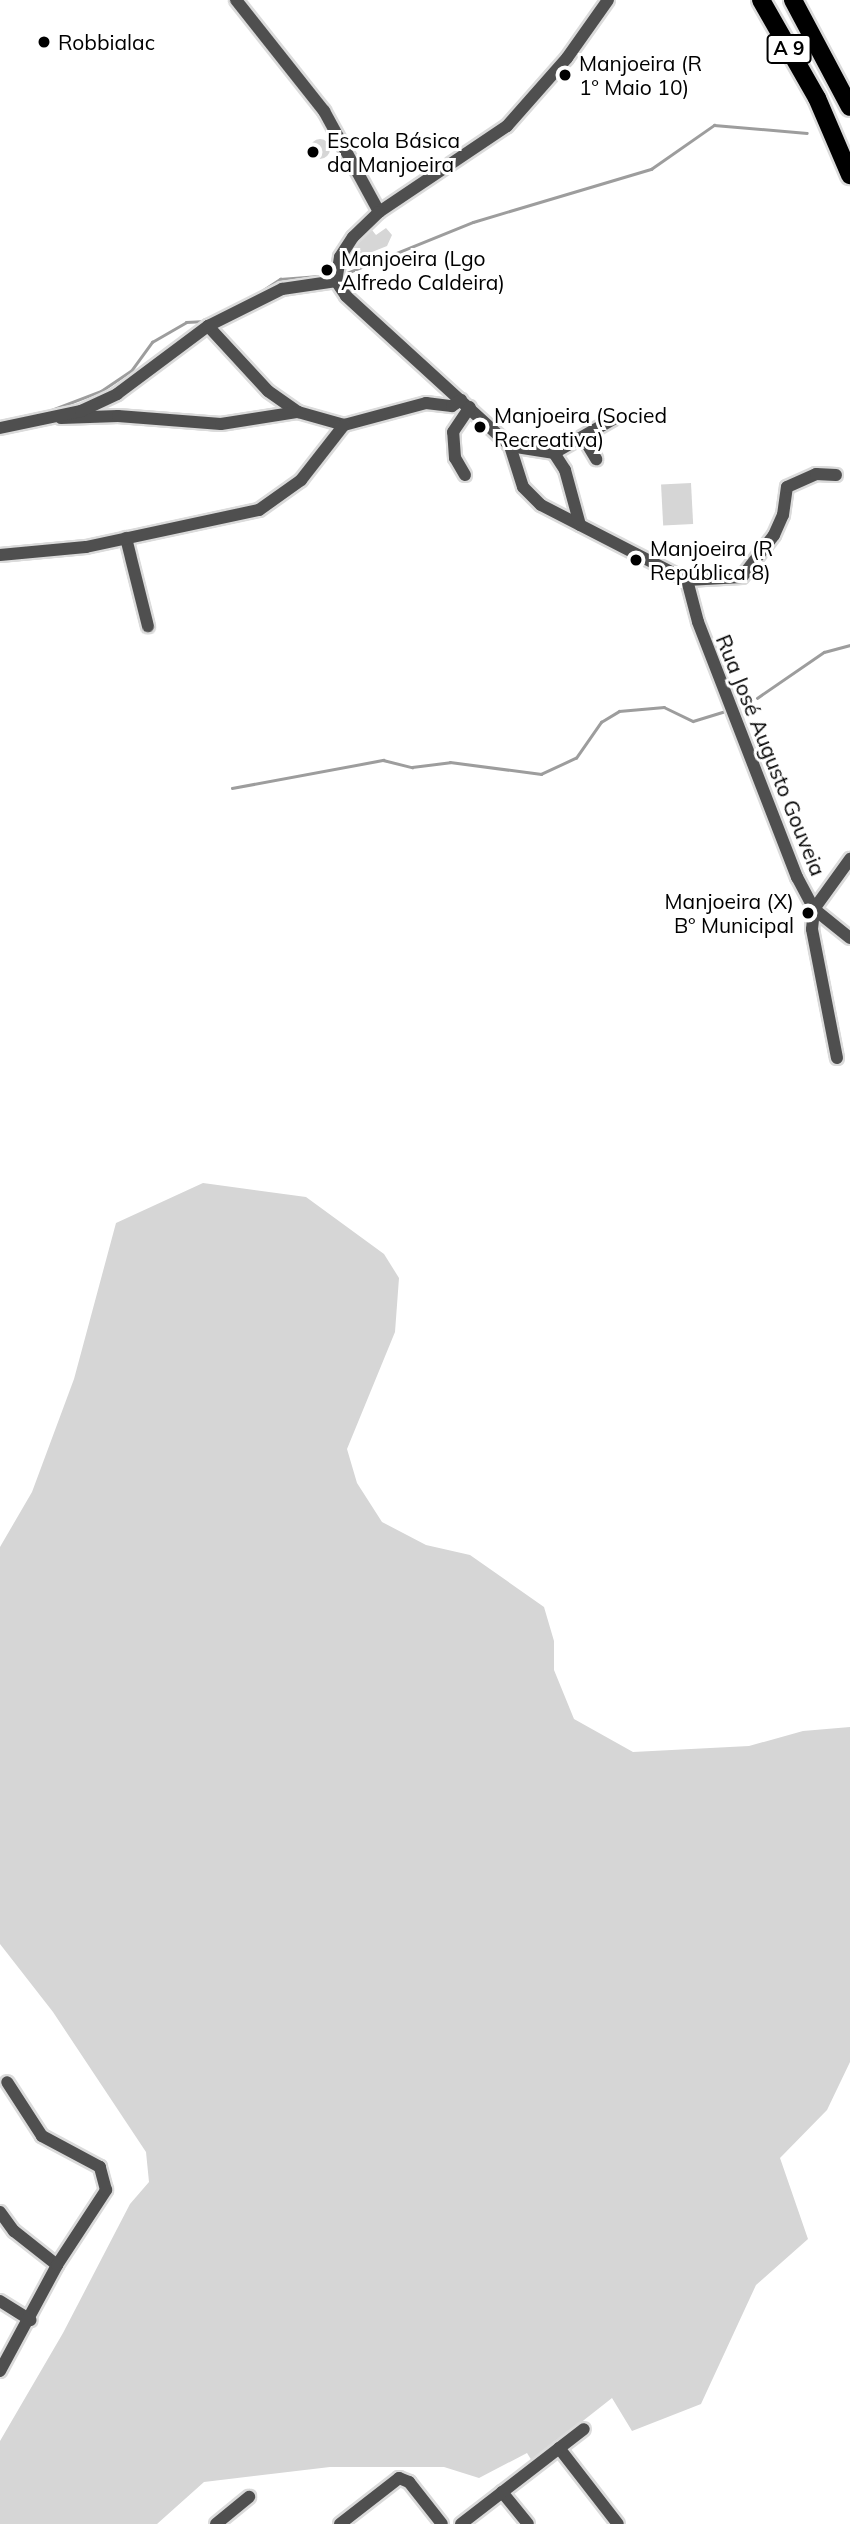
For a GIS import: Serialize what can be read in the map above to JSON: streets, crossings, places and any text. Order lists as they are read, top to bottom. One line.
{"streets":{"highway":["A 9"],"street":["Rua José Augusto Gouveia"]},"places":["Robbialac","Manjoeira (R 1º Maio 10)","Escola Básica da Manjoeira","Manjoeira (Lgo Alfredo Caldeira)","Manjoeira (Socied Recreativa)","Manjoeira (R República 8)","Manjoeira (X) Bº Municipal"]}
